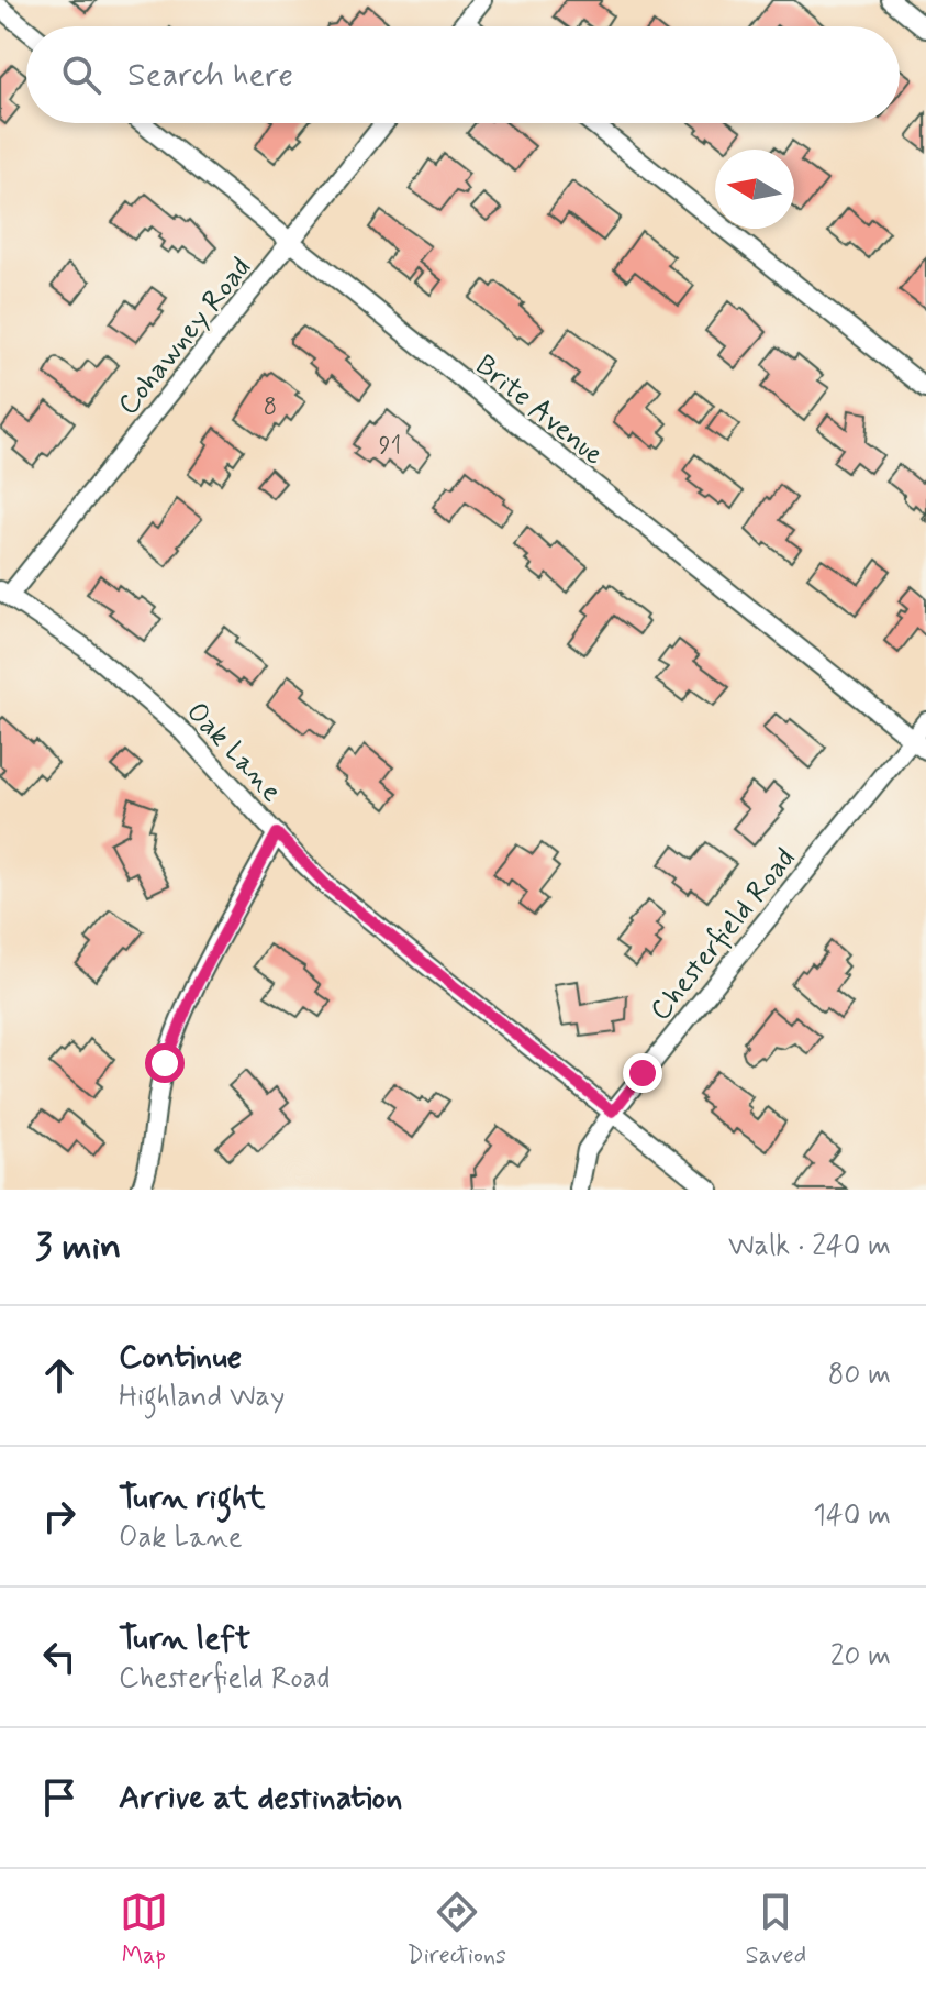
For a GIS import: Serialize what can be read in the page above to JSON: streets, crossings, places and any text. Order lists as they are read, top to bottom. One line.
{"streets":{"street":["Cohawney Road","Brite Avenue","Oak Lane","Chesterfield Road"]},"crossings":[["Cohawney Road","Brite Avenue"],["Cohawney Road","Oak Lane"],["Brite Avenue","Chesterfield Road"],["Oak Lane","Chesterfield Road"]],"house_numbers":["8","91"],"north":"left","page":{"search":"Search here","heading":["3 min","Walk · 240 m"],"list":[["Continue","Highland Way","80 m"],["Turn right","Oak Lane","140 m"],["Turn left","Chesterfield Road","20 m"],"Arrive at destination"],"nav":["Map","Directions","Saved"]}}
